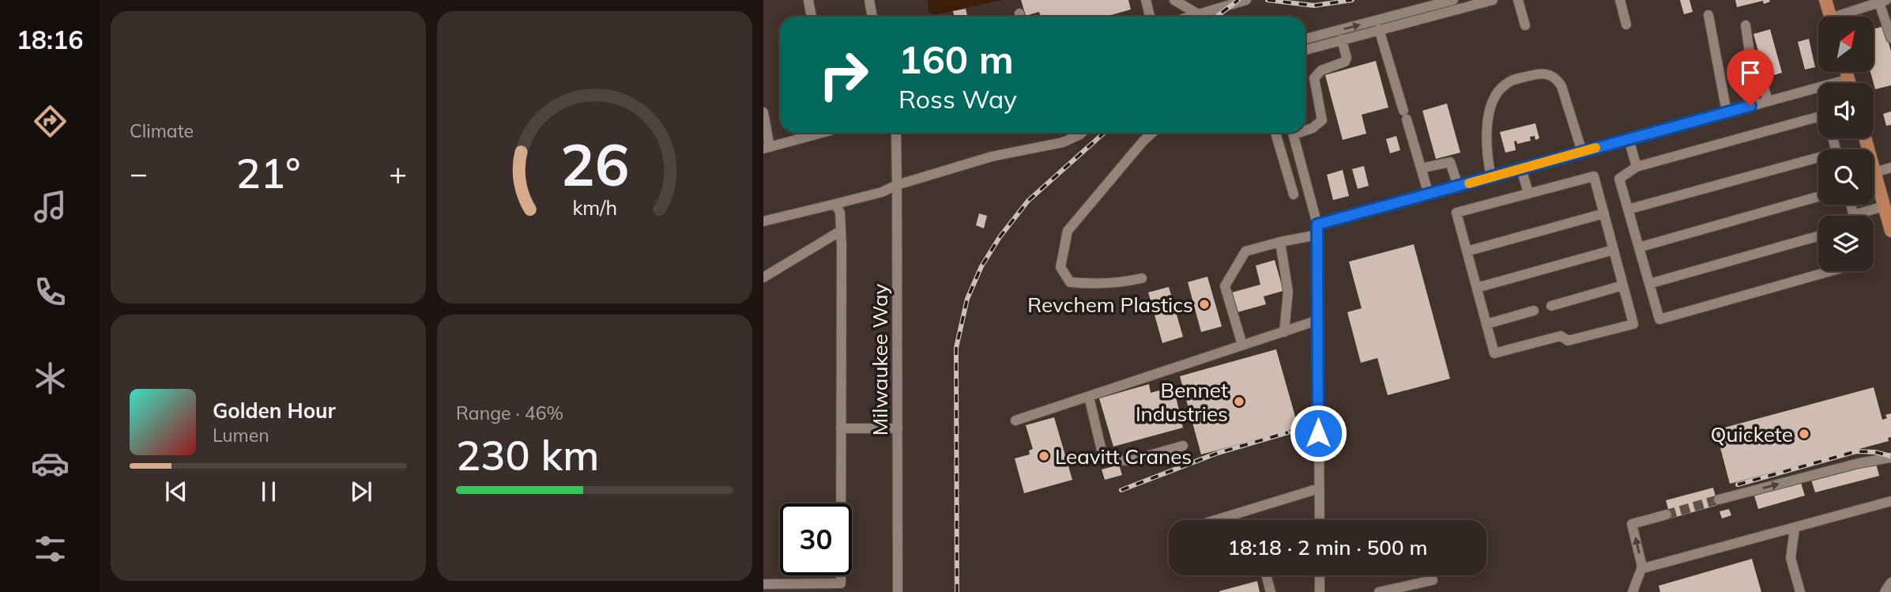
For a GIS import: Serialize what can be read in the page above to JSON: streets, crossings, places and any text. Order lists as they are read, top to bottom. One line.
{"streets":{"street":["Milwaukee Way"]},"places":["Revchem Plastics","Bennet Industries","Quickete","Leavitt Cranes"],"north":"top right","page":{"tabs":"18:16","tile":["Climate",["Range · 46%","230 km"]],"turn":["160 m","Ross Way"],"heat":["−","21°","+"],"song":["Golden Hour","Lumen"],"limit":"30","trip":"18:18 · 2 min · 500 m","gauge":["26","km/h"]}}
